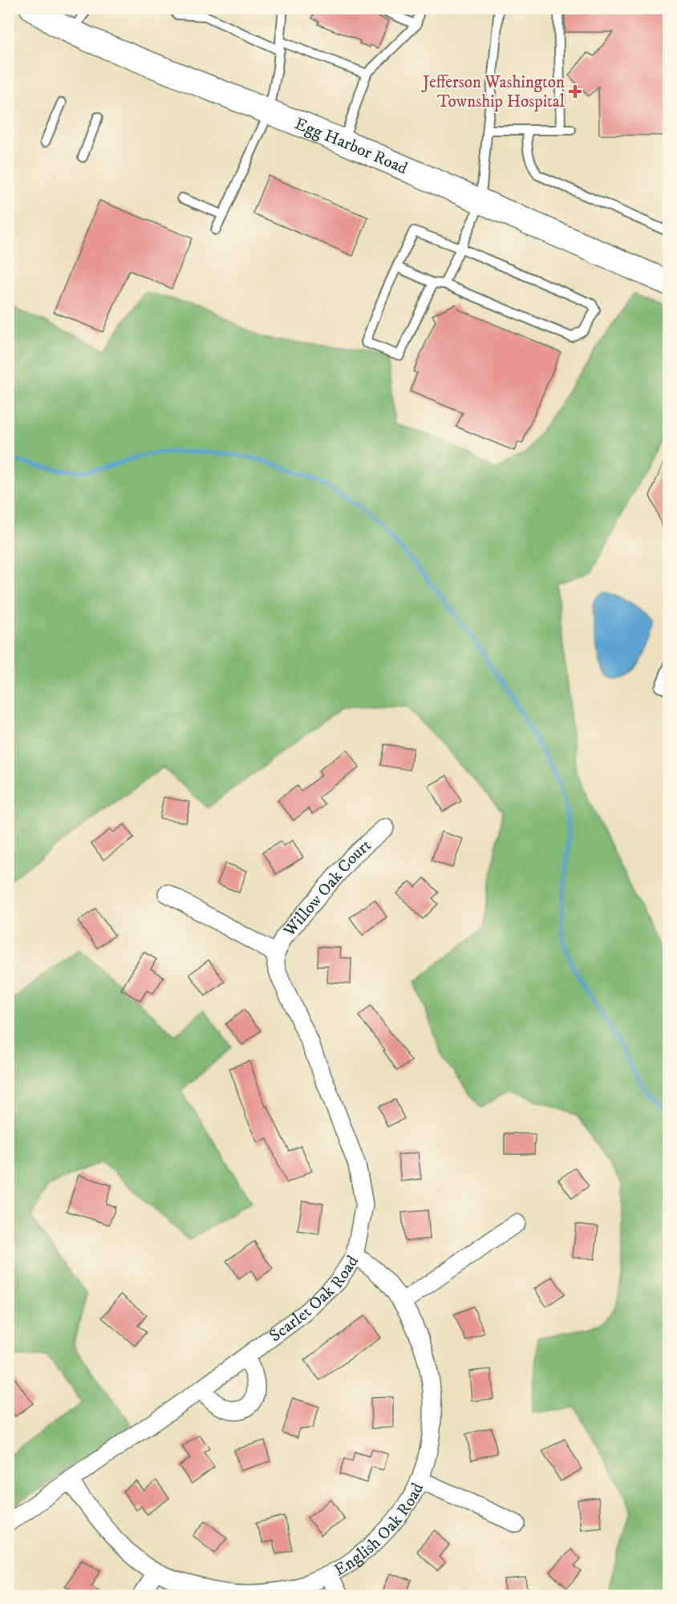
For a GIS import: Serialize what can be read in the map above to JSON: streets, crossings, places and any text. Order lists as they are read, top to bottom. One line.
{"streets":{"main road":["Egg Harbor Road"],"street":["Willow Oak Court","Scarlet Oak Road","English Oak Road"]},"crossings":[["Willow Oak Court","Scarlet Oak Road"],["Scarlet Oak Road","English Oak Road"]],"places":{"health":["Jefferson Washington Township Hospital"]}}
